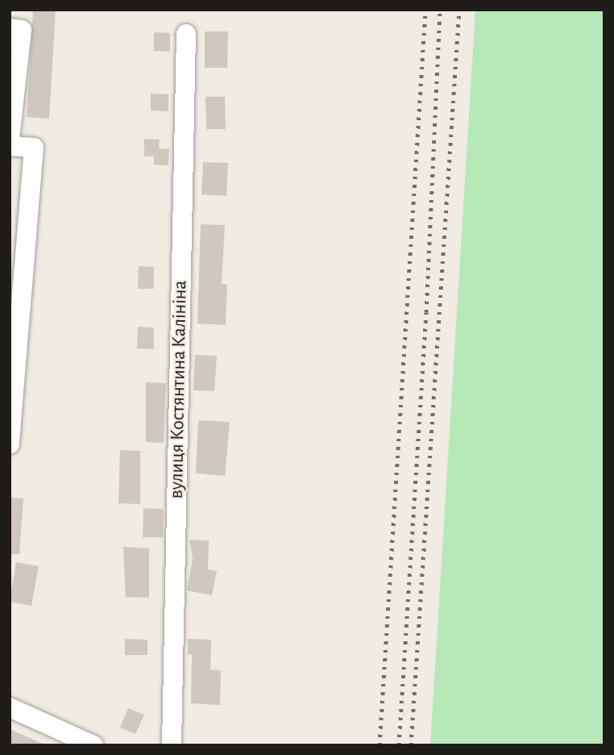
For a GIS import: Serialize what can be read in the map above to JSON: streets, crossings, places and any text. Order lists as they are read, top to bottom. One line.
{"streets":{"street":["вулиця Костянтина Калініна"]}}
